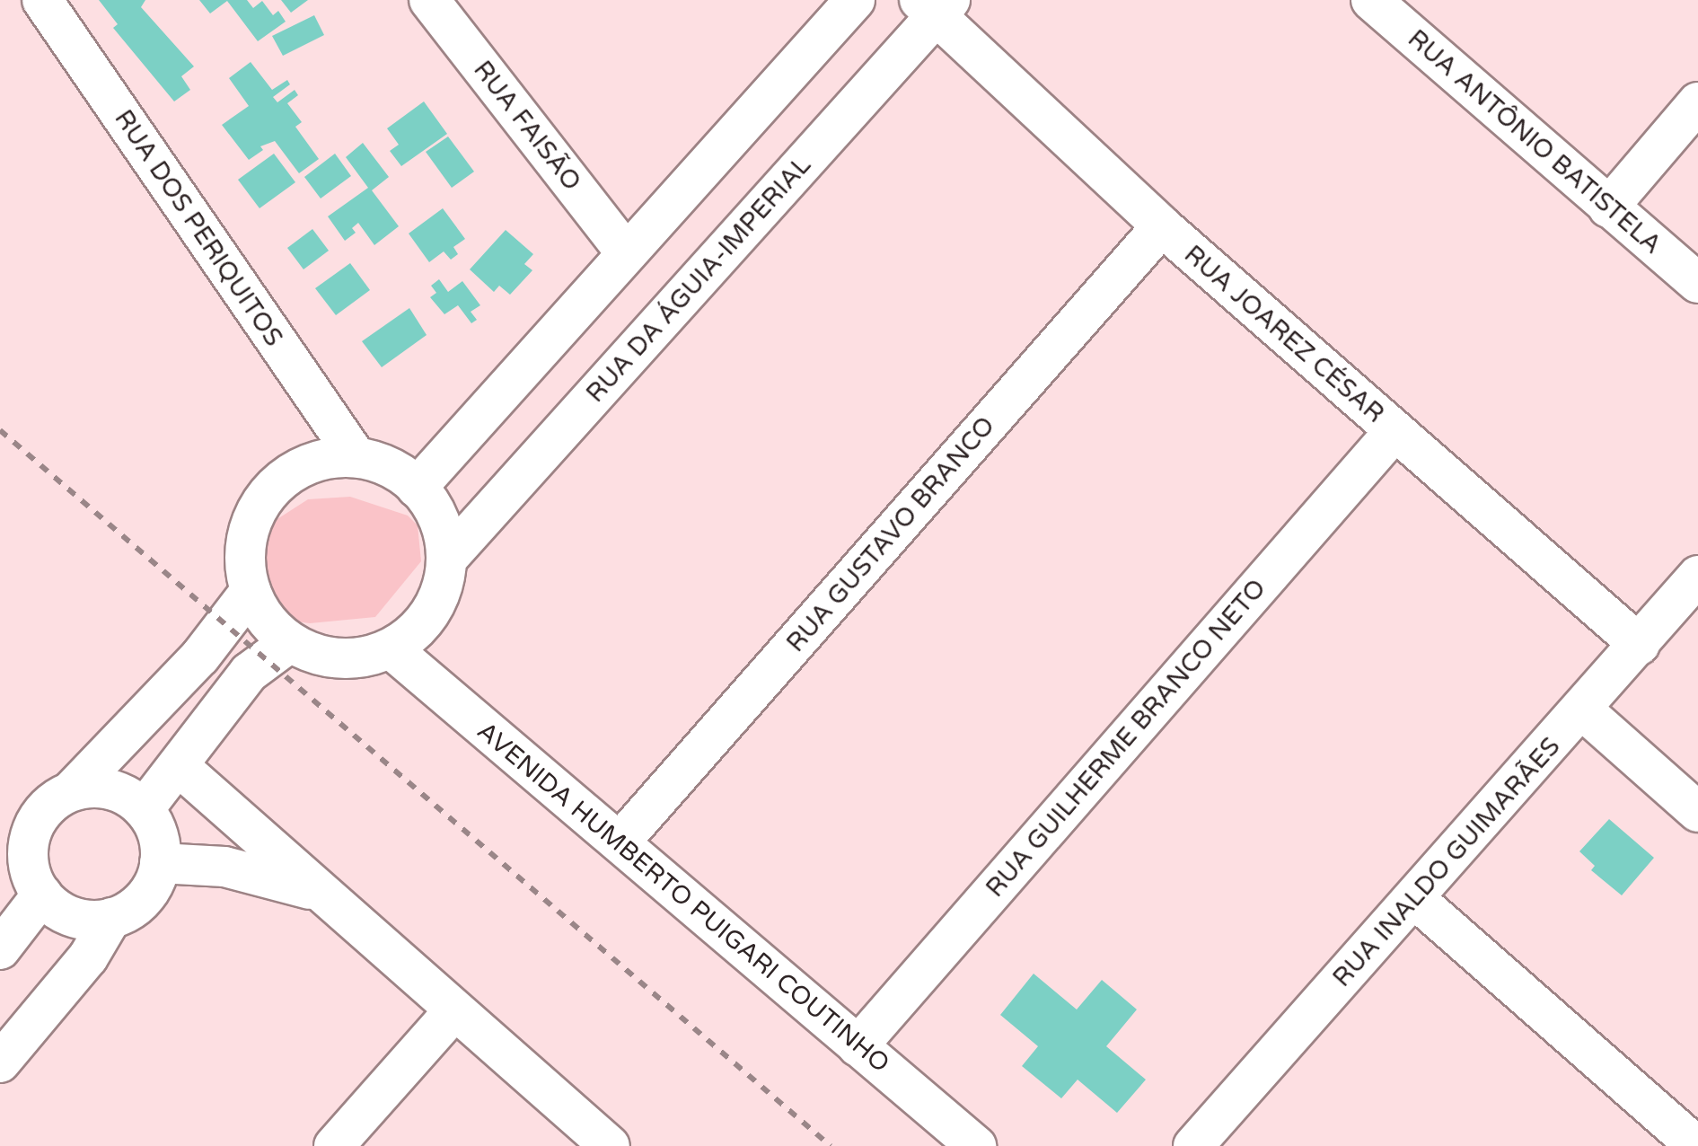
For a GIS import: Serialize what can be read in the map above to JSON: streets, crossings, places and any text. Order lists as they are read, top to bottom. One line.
{"streets":{"street":["RUA FAISÃO","RUA ANTÔNIO BATISTELA","RUA DOS PERIQUITOS","RUA DA ÁGUIA-IMPERIAL","RUA JOAREZ CÉSAR","RUA GUSTAVO BRANCO","RUA GUILHERME BRANCO NETO","RUA INALDO GUIMARÃES","AVENIDA HUMBERTO PUIGARI COUTINHO"]},"crossings":[["RUA DOS PERIQUITOS","RUA DA ÁGUIA-IMPERIAL"],["RUA DOS PERIQUITOS","AVENIDA HUMBERTO PUIGARI COUTINHO"],["RUA DA ÁGUIA-IMPERIAL","RUA JOAREZ CÉSAR"],["RUA DA ÁGUIA-IMPERIAL","AVENIDA HUMBERTO PUIGARI COUTINHO"],["RUA JOAREZ CÉSAR","RUA GUSTAVO BRANCO"],["RUA JOAREZ CÉSAR","RUA GUILHERME BRANCO NETO"],["RUA JOAREZ CÉSAR","RUA INALDO GUIMARÃES"],["RUA GUSTAVO BRANCO","AVENIDA HUMBERTO PUIGARI COUTINHO"],["RUA GUILHERME BRANCO NETO","AVENIDA HUMBERTO PUIGARI COUTINHO"]]}
